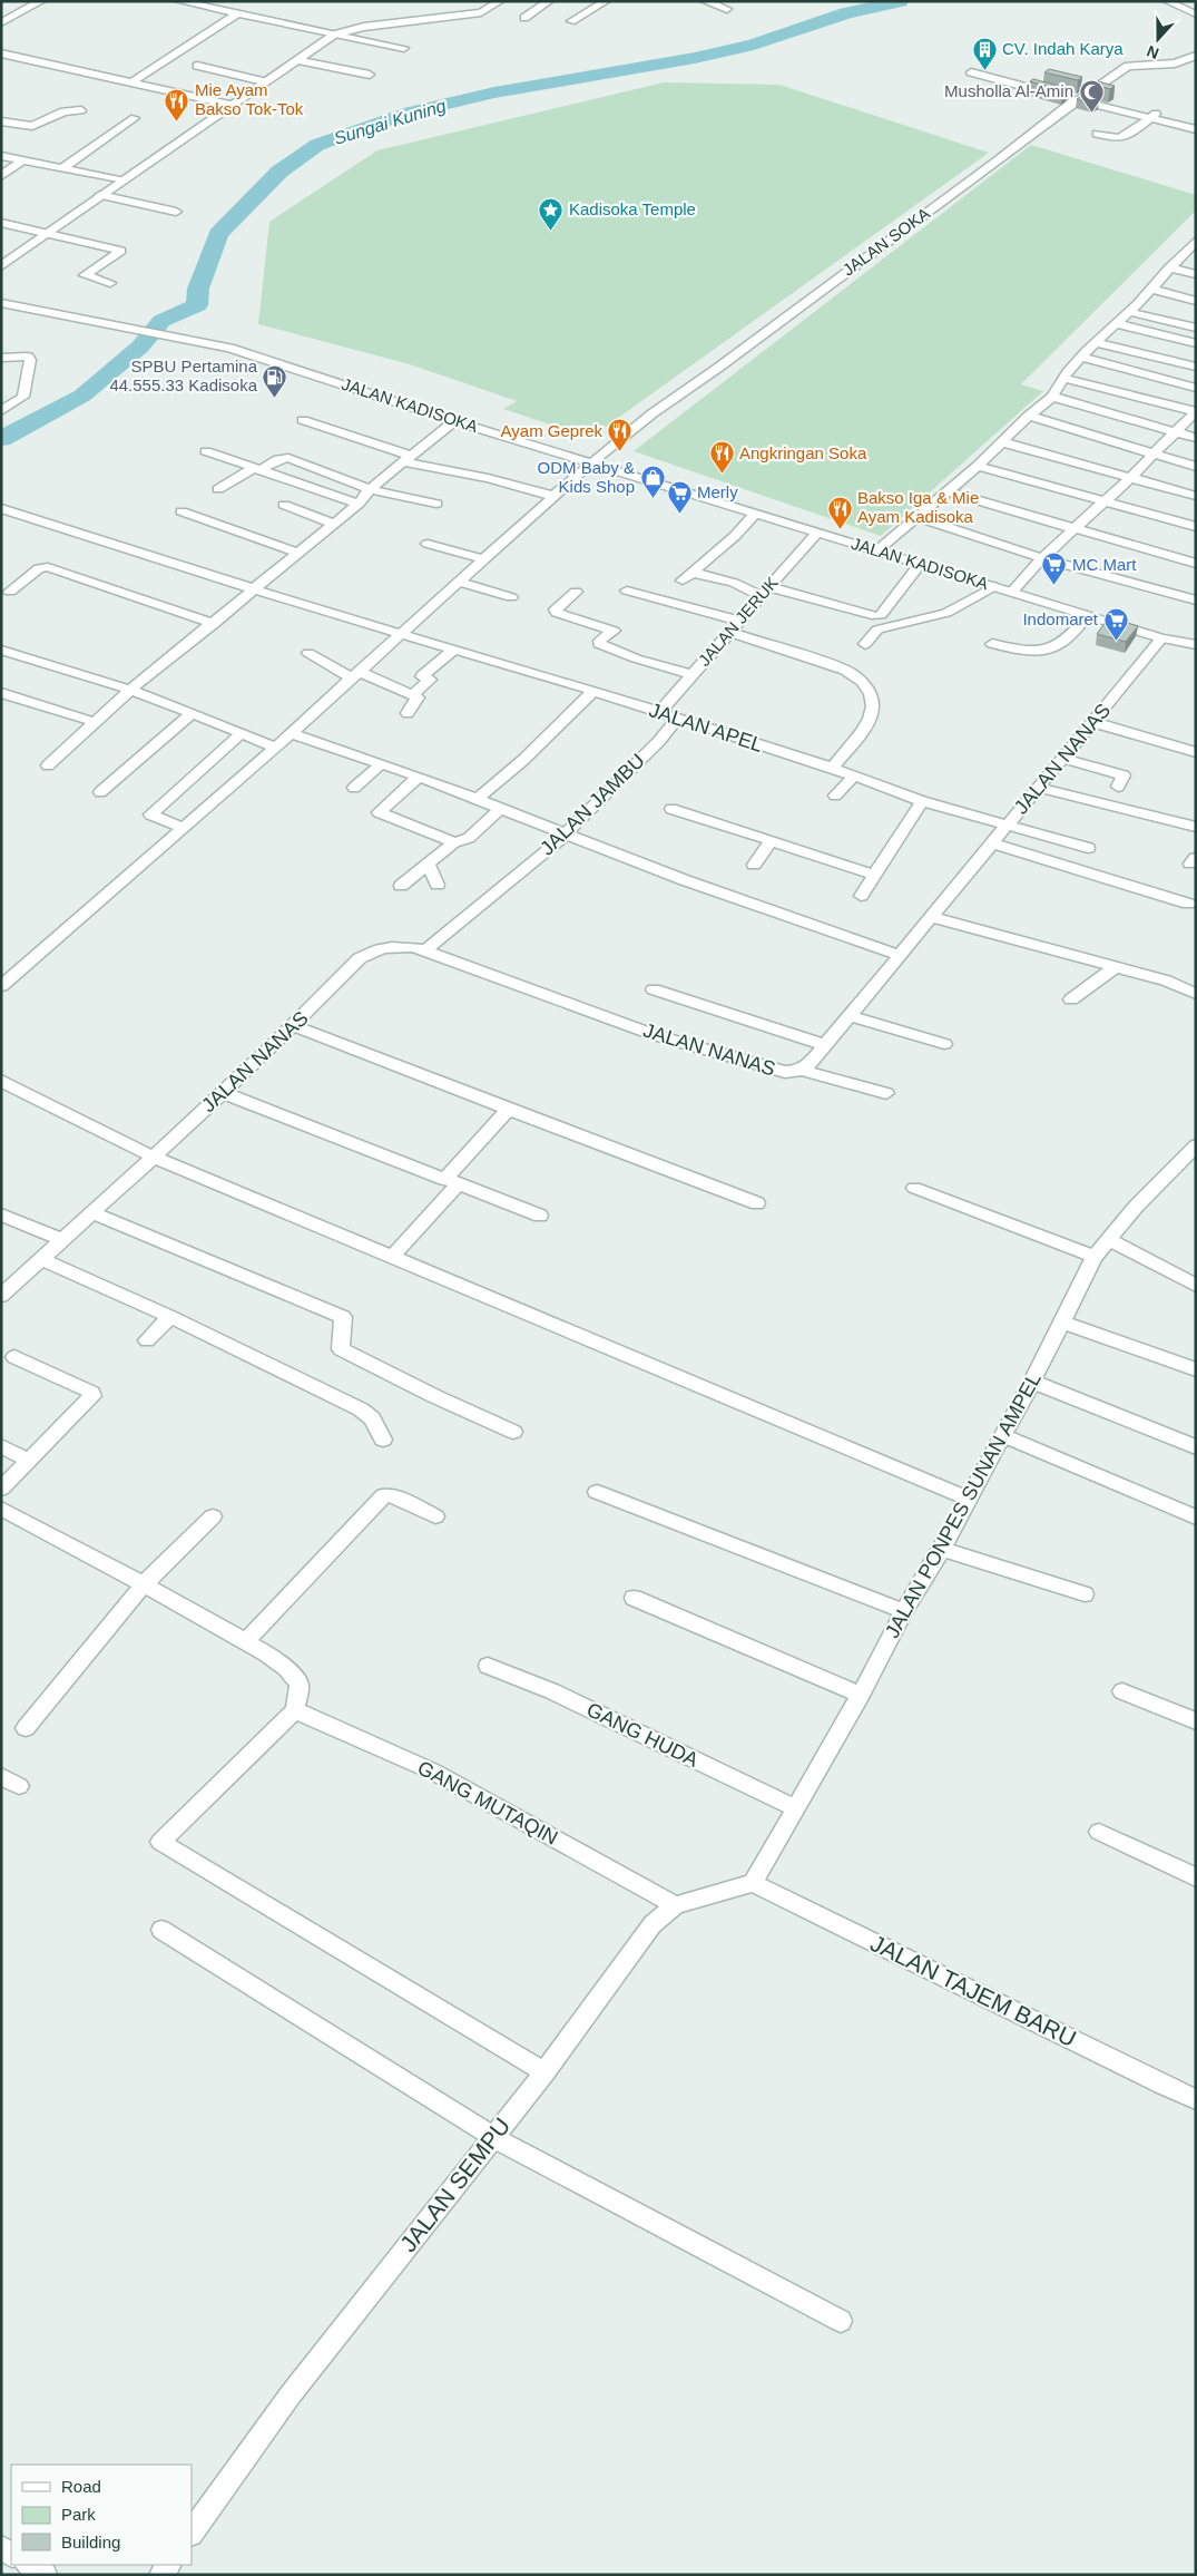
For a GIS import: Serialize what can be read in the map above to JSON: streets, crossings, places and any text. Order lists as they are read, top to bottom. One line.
{"streets":{"street":["JALAN SOKA","JALAN KADISOKA","JALAN JERUK","JALAN APEL","JALAN NANAS","JALAN JAMBU","JALAN PONPES SUNAN AMPEL","GANG HUDA","GANG MUTAQIN","JALAN TAJEM BARU","JALAN SEMPU"]},"crossings":[["JALAN SOKA","JALAN KADISOKA"],["JALAN SOKA","JALAN APEL"],["JALAN KADISOKA","JALAN JERUK"],["JALAN KADISOKA","JALAN NANAS"],["JALAN JERUK","JALAN APEL"],["JALAN APEL","JALAN NANAS"],["JALAN APEL","JALAN JAMBU"],["JALAN NANAS","JALAN JAMBU"],["JALAN PONPES SUNAN AMPEL","GANG HUDA"],["JALAN PONPES SUNAN AMPEL","JALAN TAJEM BARU"],["JALAN PONPES SUNAN AMPEL","JALAN SEMPU"],["GANG MUTAQIN","JALAN SEMPU"],["JALAN TAJEM BARU","JALAN SEMPU"]],"water":["Sungai Kuning"],"places":{"building":["CV. Indah Karya"],"mosque":["Musholla Al-Amin"],"restaurant":["Mie Ayam Bakso Tok-Tok","Ayam Geprek","Angkringan Soka","Bakso Iga & Mie Ayam Kadisoka"],"place":["Kadisoka Temple"],"fuel station":["SPBU Pertamina 44.555.33 Kadisoka"],"shop":["ODM Baby & Kids Shop"],"supermarket":["Merly","MC Mart","Indomaret"]},"legend":["Road","Park","Building"],"north":"bottom"}
